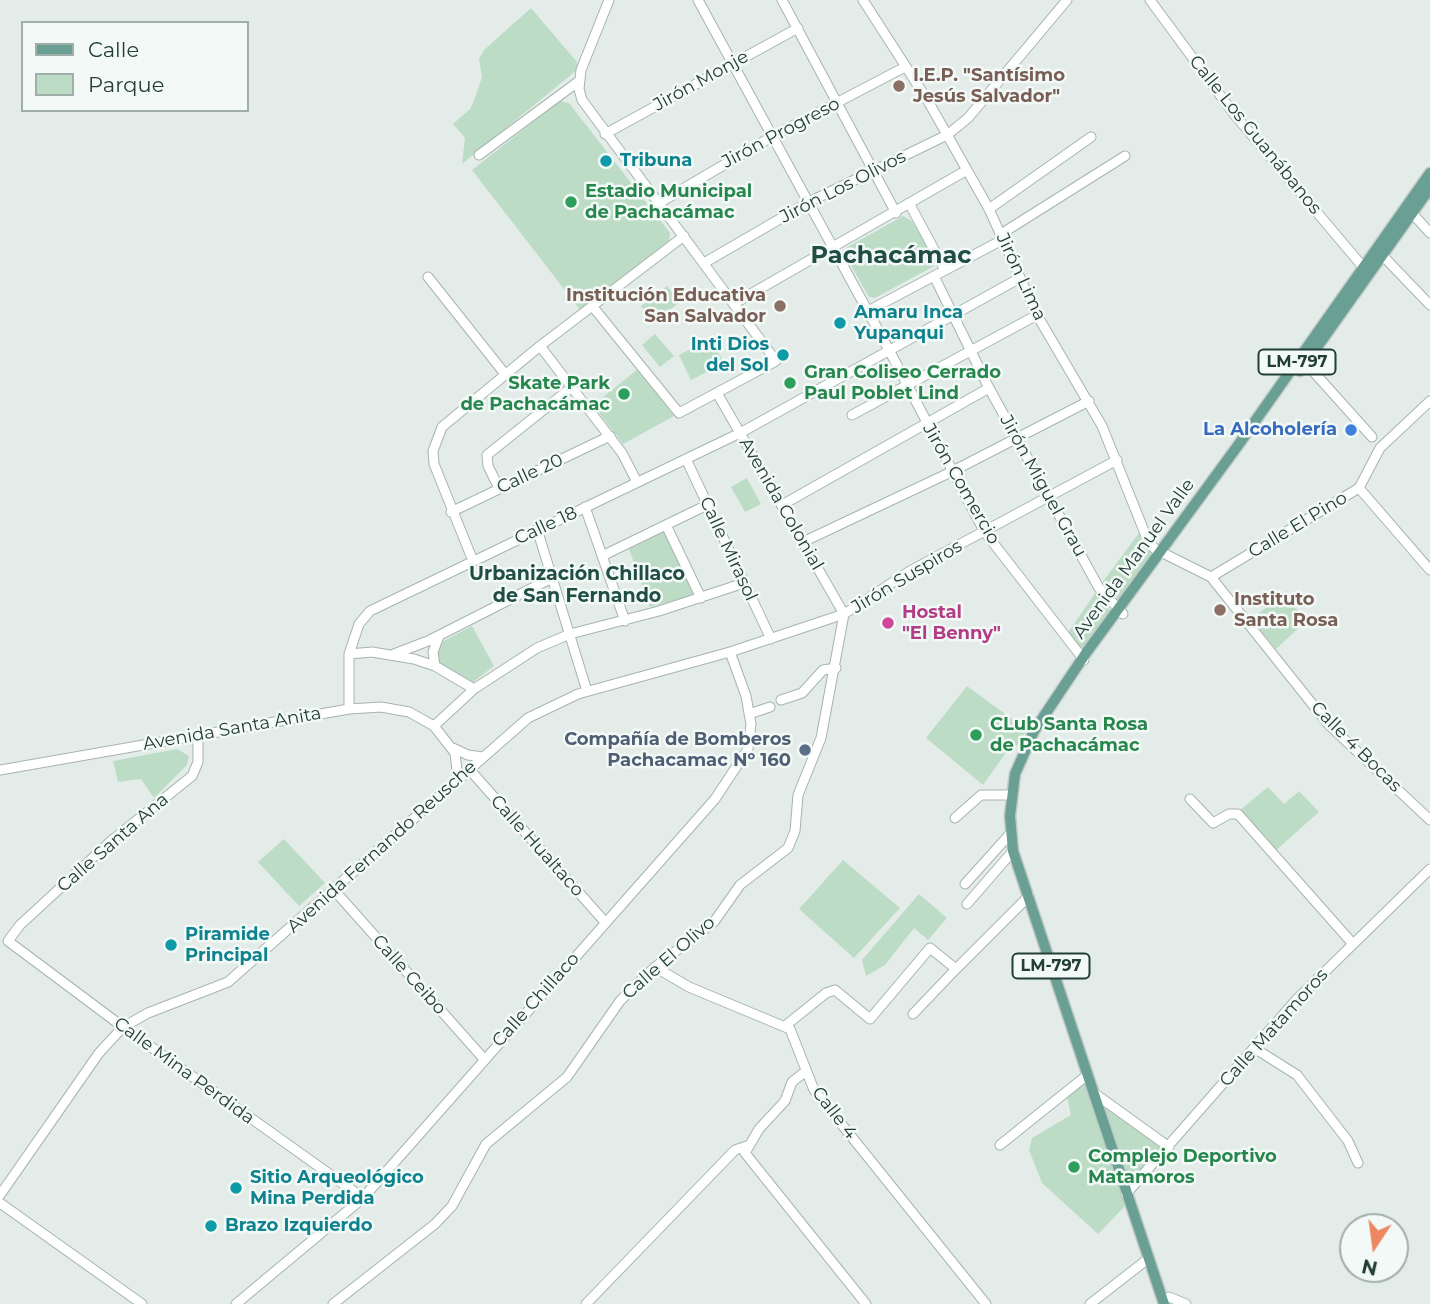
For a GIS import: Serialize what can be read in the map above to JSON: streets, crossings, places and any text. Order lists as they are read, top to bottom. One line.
{"streets":{"main road":["LM-797","Avenida Manuel Valle"],"street":["Jirón Monje","Jirón Progreso","Calle Los Guanábanos","Jirón Los Olivos","Jirón Lima","Calle 20","Jirón Comercio","Jirón Miguel Grau","Avenida Colonial","Calle El Pino","Calle 18","Calle Mirasol","Jirón Suspiros","Avenida Santa Anita","Calle 4 Bocas","Calle Santa Ana","Calle Hualtaco","Avenida Fernando Reusche","Calle El Olivo","Calle Ceibo","Calle Chillaco","Calle Matamoros","Calle Mina Perdida","Calle 4"]},"crossings":[["Jirón Monje","Jirón Comercio"],["Jirón Progreso","Jirón Lima"],["Jirón Progreso","Jirón Comercio"],["Calle Los Guanábanos","Avenida Manuel Valle"],["Jirón Los Olivos","Jirón Lima"],["Jirón Los Olivos","Jirón Comercio"],["Jirón Lima","Calle 18"],["Jirón Lima","Avenida Manuel Valle"],["Jirón Lima","Jirón Suspiros"],["Jirón Lima","Calle 4 Bocas"],["LM-797","Jirón Comercio"],["LM-797","Avenida Manuel Valle"],["LM-797","Calle Matamoros"],["Jirón Comercio","Calle 18"],["Jirón Comercio","Avenida Manuel Valle"],["Jirón Comercio","Jirón Suspiros"],["Jirón Miguel Grau","Calle 18"],["Jirón Miguel Grau","Avenida Manuel Valle"],["Jirón Miguel Grau","Jirón Suspiros"],["Avenida Colonial","Calle 18"],["Avenida Colonial","Jirón Suspiros"],["Avenida Colonial","Avenida Fernando Reusche"],["Avenida Colonial","Calle El Olivo"],["Calle El Pino","Calle 4 Bocas"],["Calle 18","Calle Mirasol"],["Calle 18","Avenida Santa Anita"],["Calle Mirasol","Avenida Fernando Reusche"],["Avenida Manuel Valle","Calle 4 Bocas"],["Jirón Suspiros","Avenida Fernando Reusche"],["Jirón Suspiros","Calle El Olivo"],["Avenida Santa Anita","Calle Santa Ana"],["Avenida Santa Anita","Avenida Fernando Reusche"],["Calle Santa Ana","Calle Mina Perdida"],["Calle Hualtaco","Avenida Fernando Reusche"],["Calle Hualtaco","Calle Chillaco"],["Avenida Fernando Reusche","Calle El Olivo"],["Avenida Fernando Reusche","Calle Ceibo"],["Avenida Fernando Reusche","Calle Chillaco"],["Avenida Fernando Reusche","Calle Mina Perdida"],["Calle Ceibo","Calle Chillaco"],["Calle Chillaco","Calle Mina Perdida"]],"districts":["Pachacámac","Urbanización Chillaco de San Fernando"],"places":["I.E.P. \"Santísimo Jesús Salvador\"","Tribuna","Estadio Municipal de Pachacámac","Institución Educativa San Salvador","Amaru Inca Yupanqui","Inti Dios del Sol","Gran Coliseo Cerrado Paul Poblet Lind","Skate Park de Pachacámac","La Alcoholería","Instituto Santa Rosa","Hostal \"El Benny\"","CLub Santa Rosa de Pachacámac","Compañía de Bomberos Pachacamac Nº 160","Piramide Principal","Complejo Deportivo Matamoros","Sitio Arqueológico Mina Perdida","Brazo Izquierdo"],"legend":["Calle","Parque"],"north":"bottom"}
